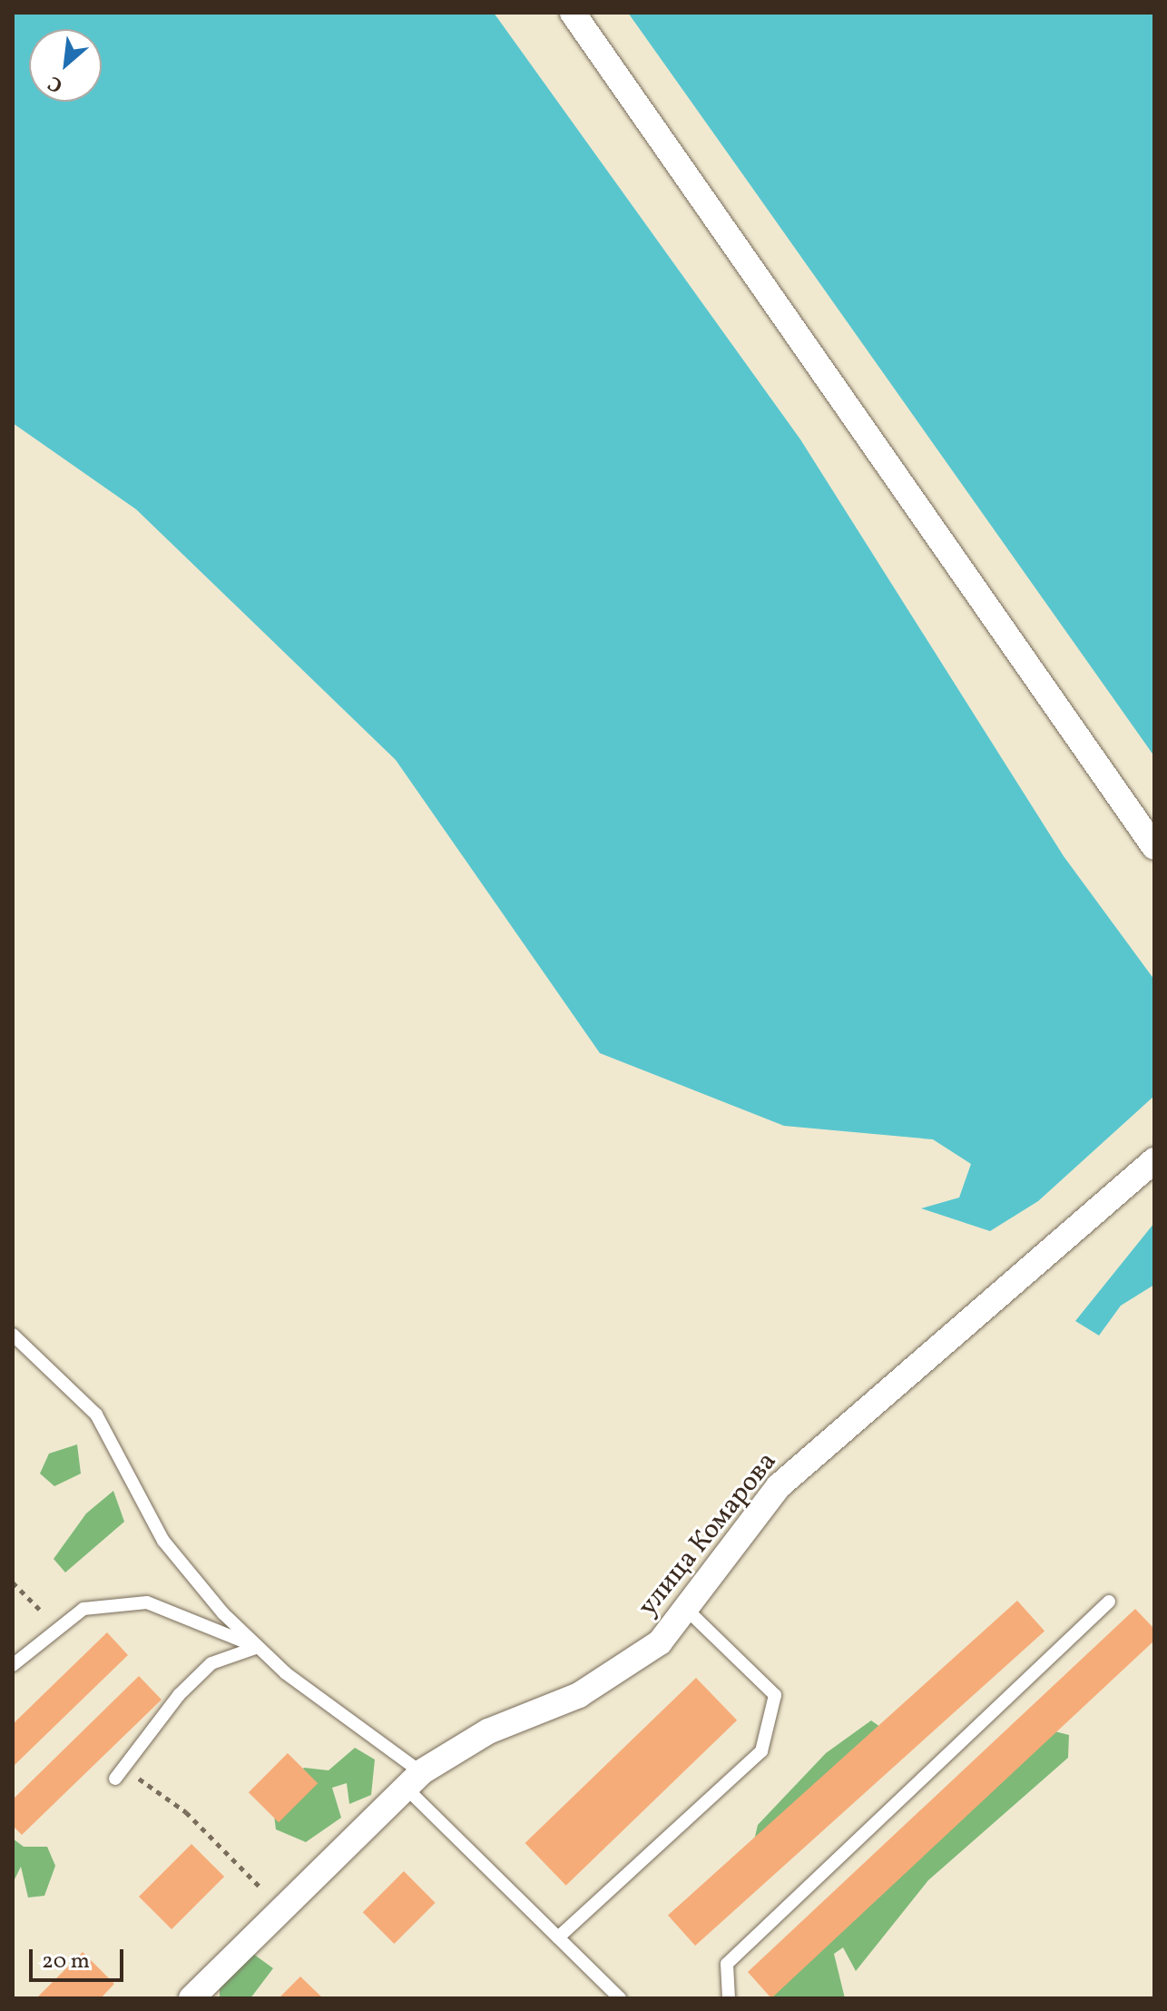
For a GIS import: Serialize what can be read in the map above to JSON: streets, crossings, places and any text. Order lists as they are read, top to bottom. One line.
{"streets":{"street":["улица Комарова"]},"scale_bar":"20 m","north":"bottom left"}
